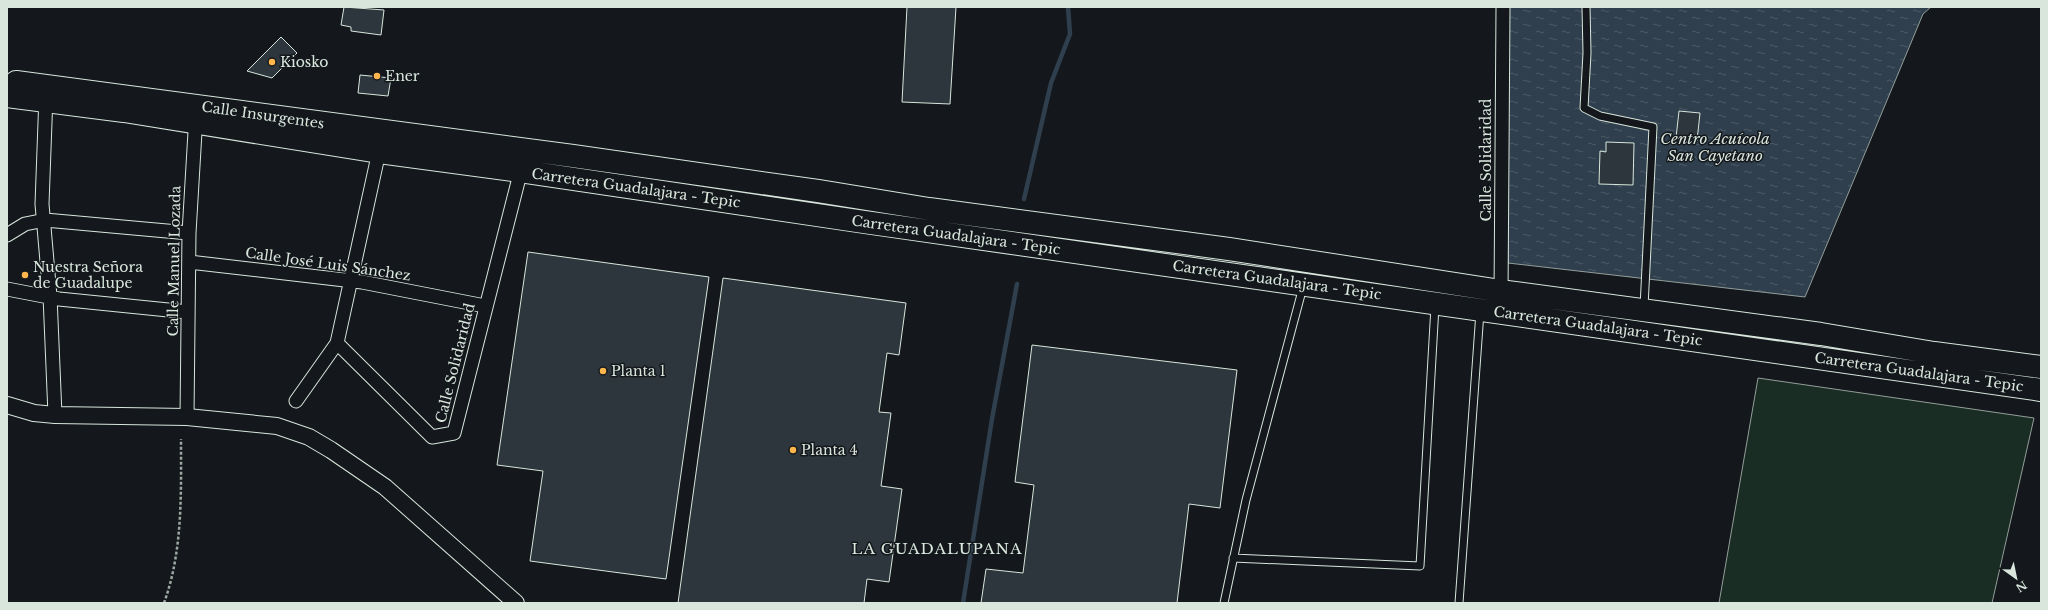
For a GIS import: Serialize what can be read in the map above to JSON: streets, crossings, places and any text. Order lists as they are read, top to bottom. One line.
{"streets":{"highway":["Calle Insurgentes","Carretera Guadalajara - Tepic"],"street":["Calle Solidaridad","Calle Manuel Lozada","Calle José Luis Sánchez"]},"crossings":[["Calle Insurgentes","Calle Solidaridad"],["Calle Insurgentes","Carretera Guadalajara - Tepic"],["Calle Insurgentes","Calle Manuel Lozada"],["Calle Solidaridad","Carretera Guadalajara - Tepic"],["Calle Solidaridad","Calle José Luis Sánchez"],["Calle Manuel Lozada","Calle José Luis Sánchez"]],"districts":["LA GUADALUPANA"],"water":["Centro Acuícola San Cayetano"],"places":["Kiosko","Ener","Nuestra Señora de Guadalupe","Planta 1","Planta 4"],"north":"bottom right"}
